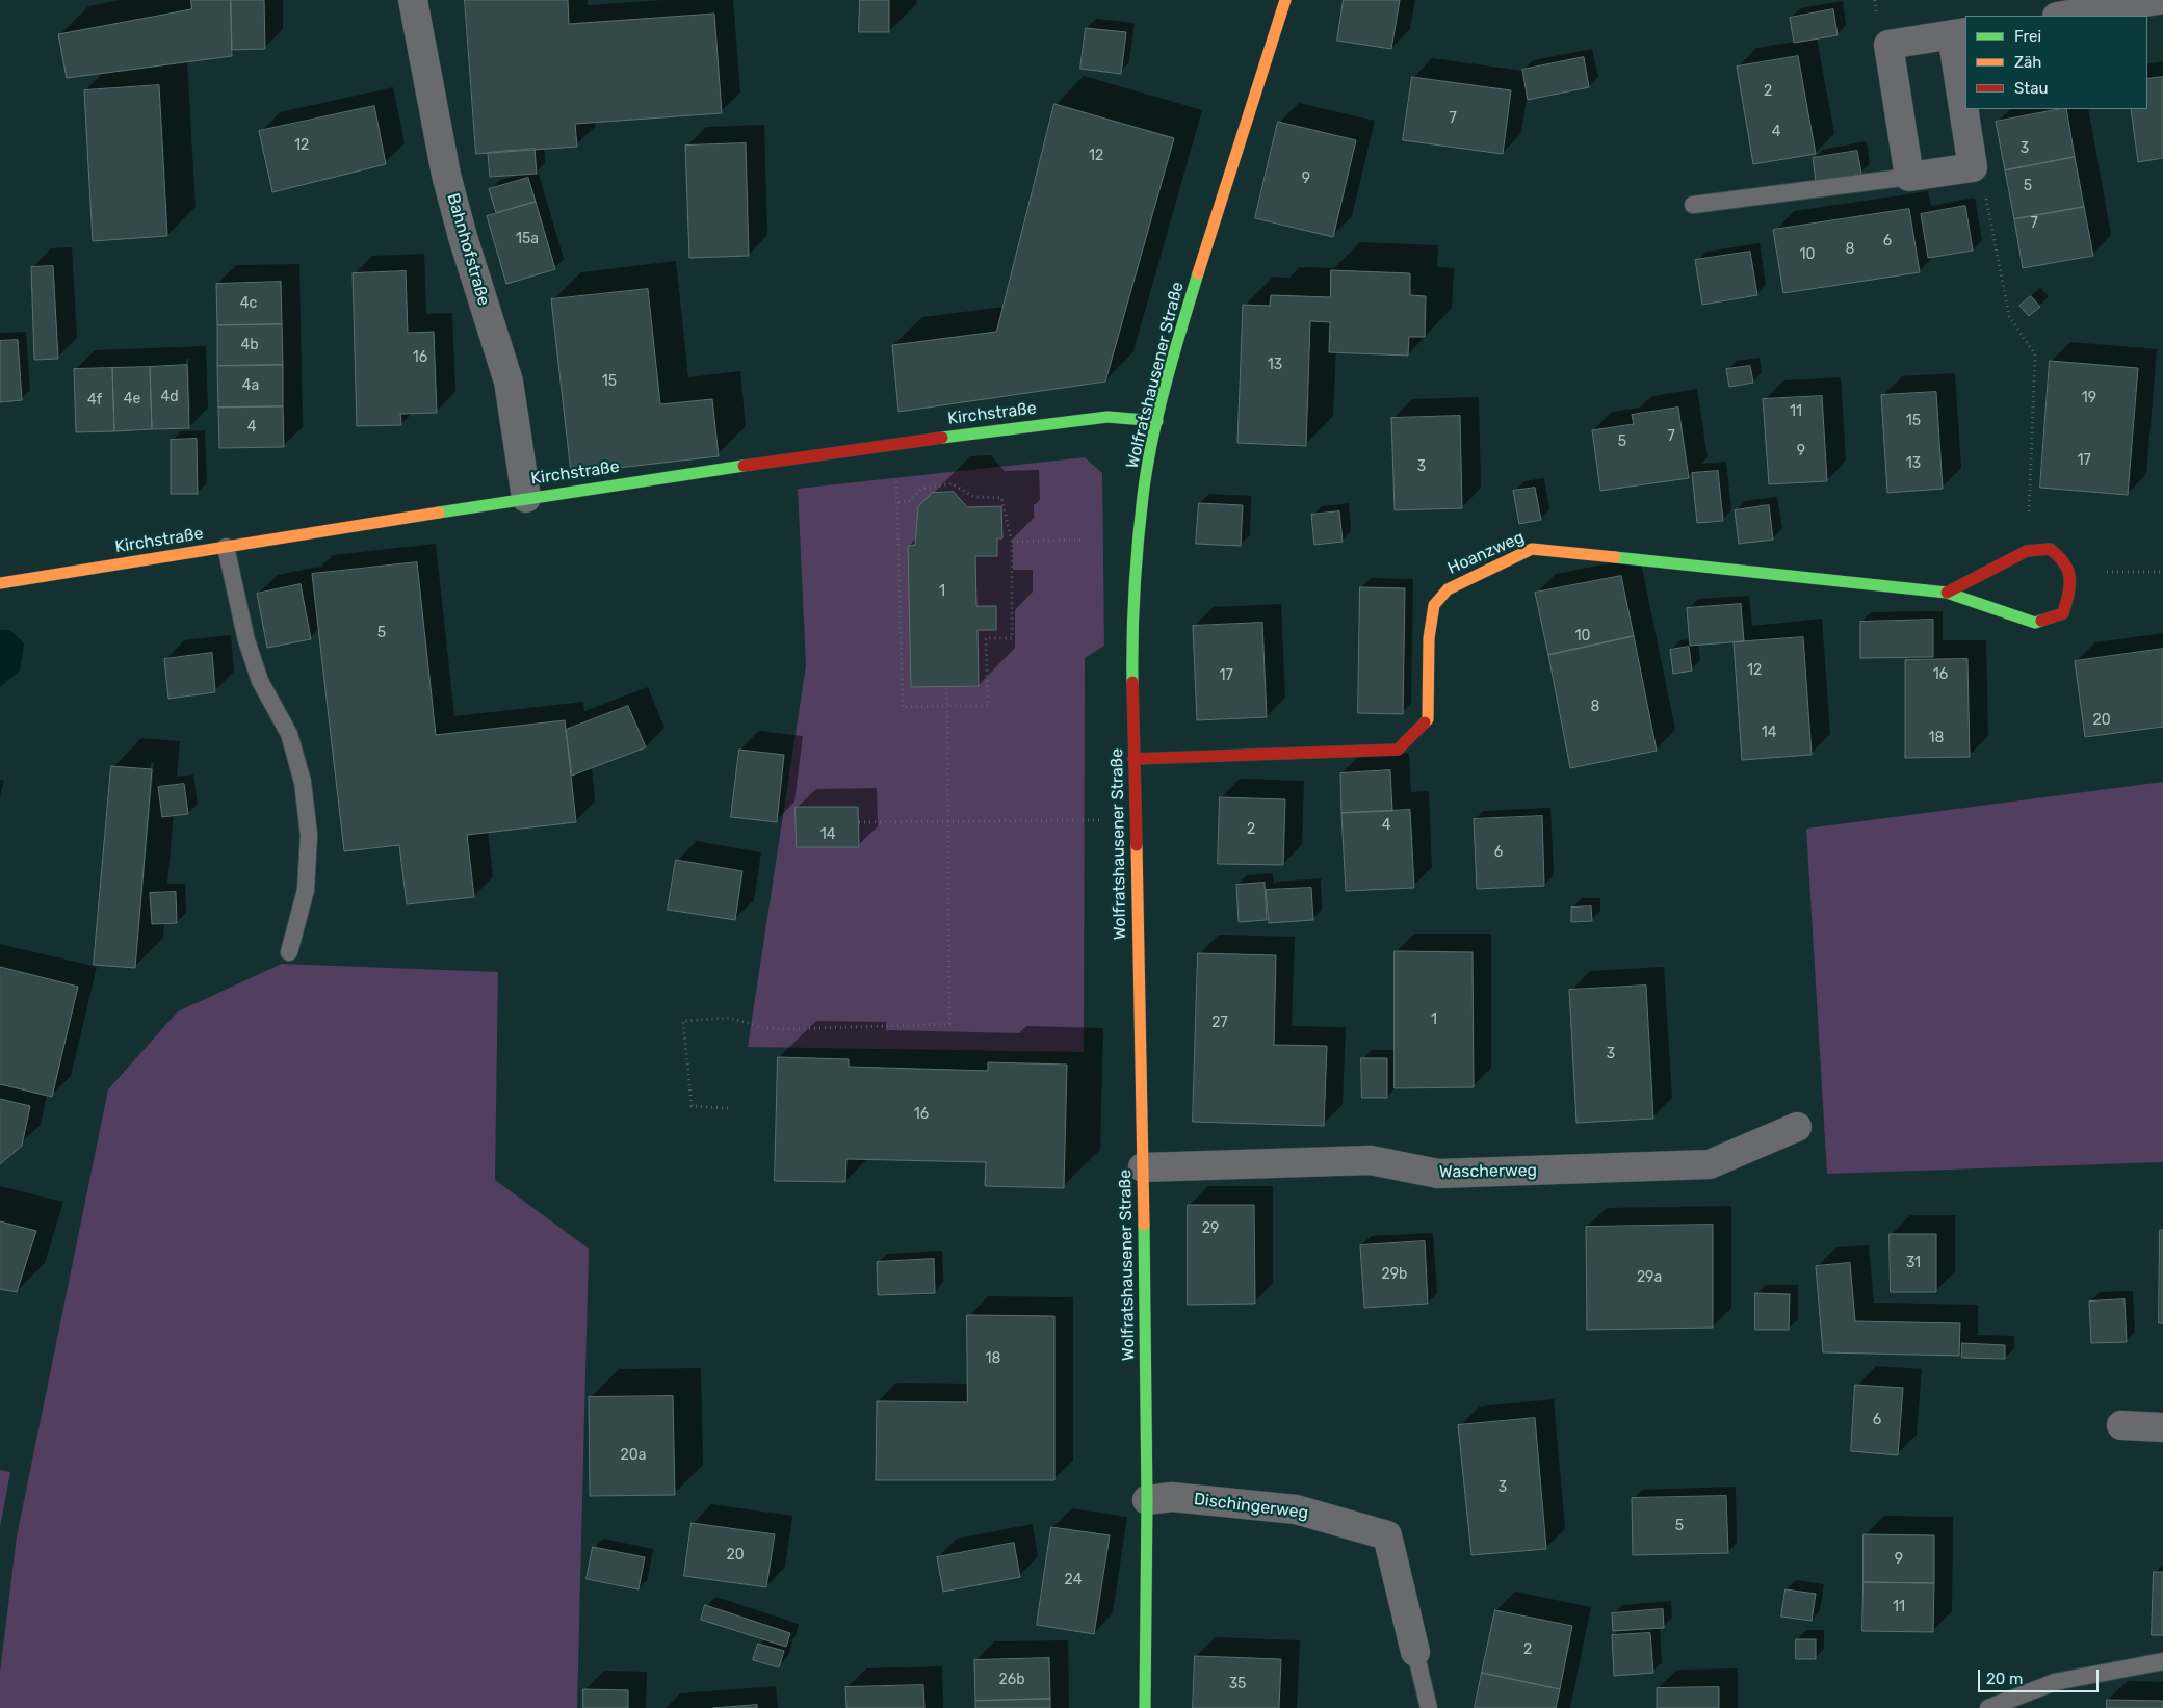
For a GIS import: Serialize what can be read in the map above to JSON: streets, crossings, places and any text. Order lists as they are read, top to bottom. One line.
{"streets":{"street":["Bahnhofstraße","Wolfratshausener Straße","Kirchstraße","Hoanzweg","Wascherweg","Dischingerweg"]},"crossings":[["Bahnhofstraße","Kirchstraße"],["Wolfratshausener Straße","Kirchstraße"],["Wolfratshausener Straße","Hoanzweg"],["Wolfratshausener Straße","Wascherweg"],["Wolfratshausener Straße","Dischingerweg"]],"house_numbers":["2","7","4","12","3","12","9","5","7","15a","6","8","10","4c","4b","16","13","15","4a","4d","19","4e","4f","11","15","4","7","5","9","17","13","3","1","5","10","12","16","17","8","20","14","18","4","2","14","6","1","27","3","16","29","31","29b","29a","18","6","20a","3","5","20","9","24","11","2","26b","35"],"legend":["Frei","Zäh","Stau"],"scale_bar":"20 m"}
